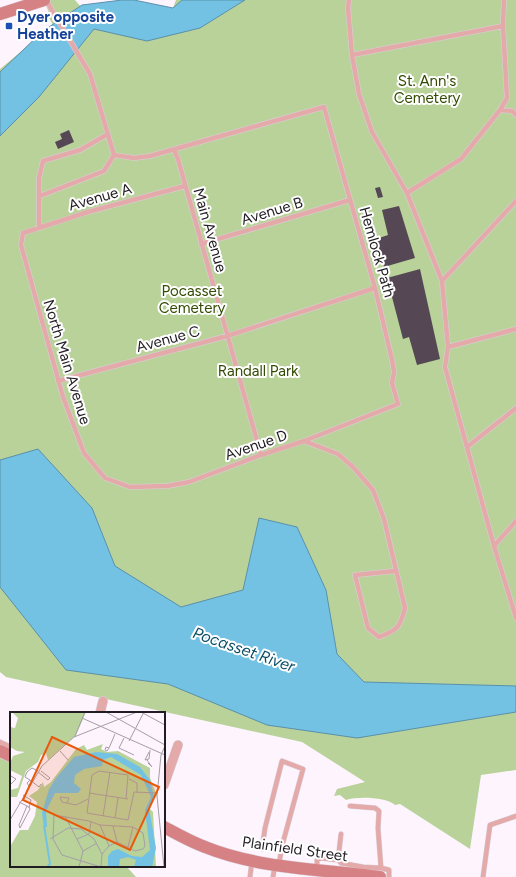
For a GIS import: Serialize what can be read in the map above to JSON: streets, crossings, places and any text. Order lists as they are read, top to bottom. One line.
{"streets":{"main road":["Plainfield Street"],"lane":["Avenue A","Avenue B","Main Avenue","Hemlock Path","Avenue C","North Main Avenue","Avenue D"]},"crossings":[["Avenue A","Main Avenue"],["Avenue A","North Main Avenue"],["Avenue B","Main Avenue"],["Avenue B","Hemlock Path"],["Main Avenue","Hemlock Path"],["Main Avenue","Avenue C"],["Main Avenue","Avenue D"],["Hemlock Path","Avenue C"],["Hemlock Path","Avenue D"],["Avenue C","North Main Avenue"],["North Main Avenue","Avenue D"]],"water":["Pocasset River"],"parks":["St. Ann's Cemetery","Pocasset Cemetery","Randall Park"],"places":{"transit":["Dyer opposite Heather"]}}
